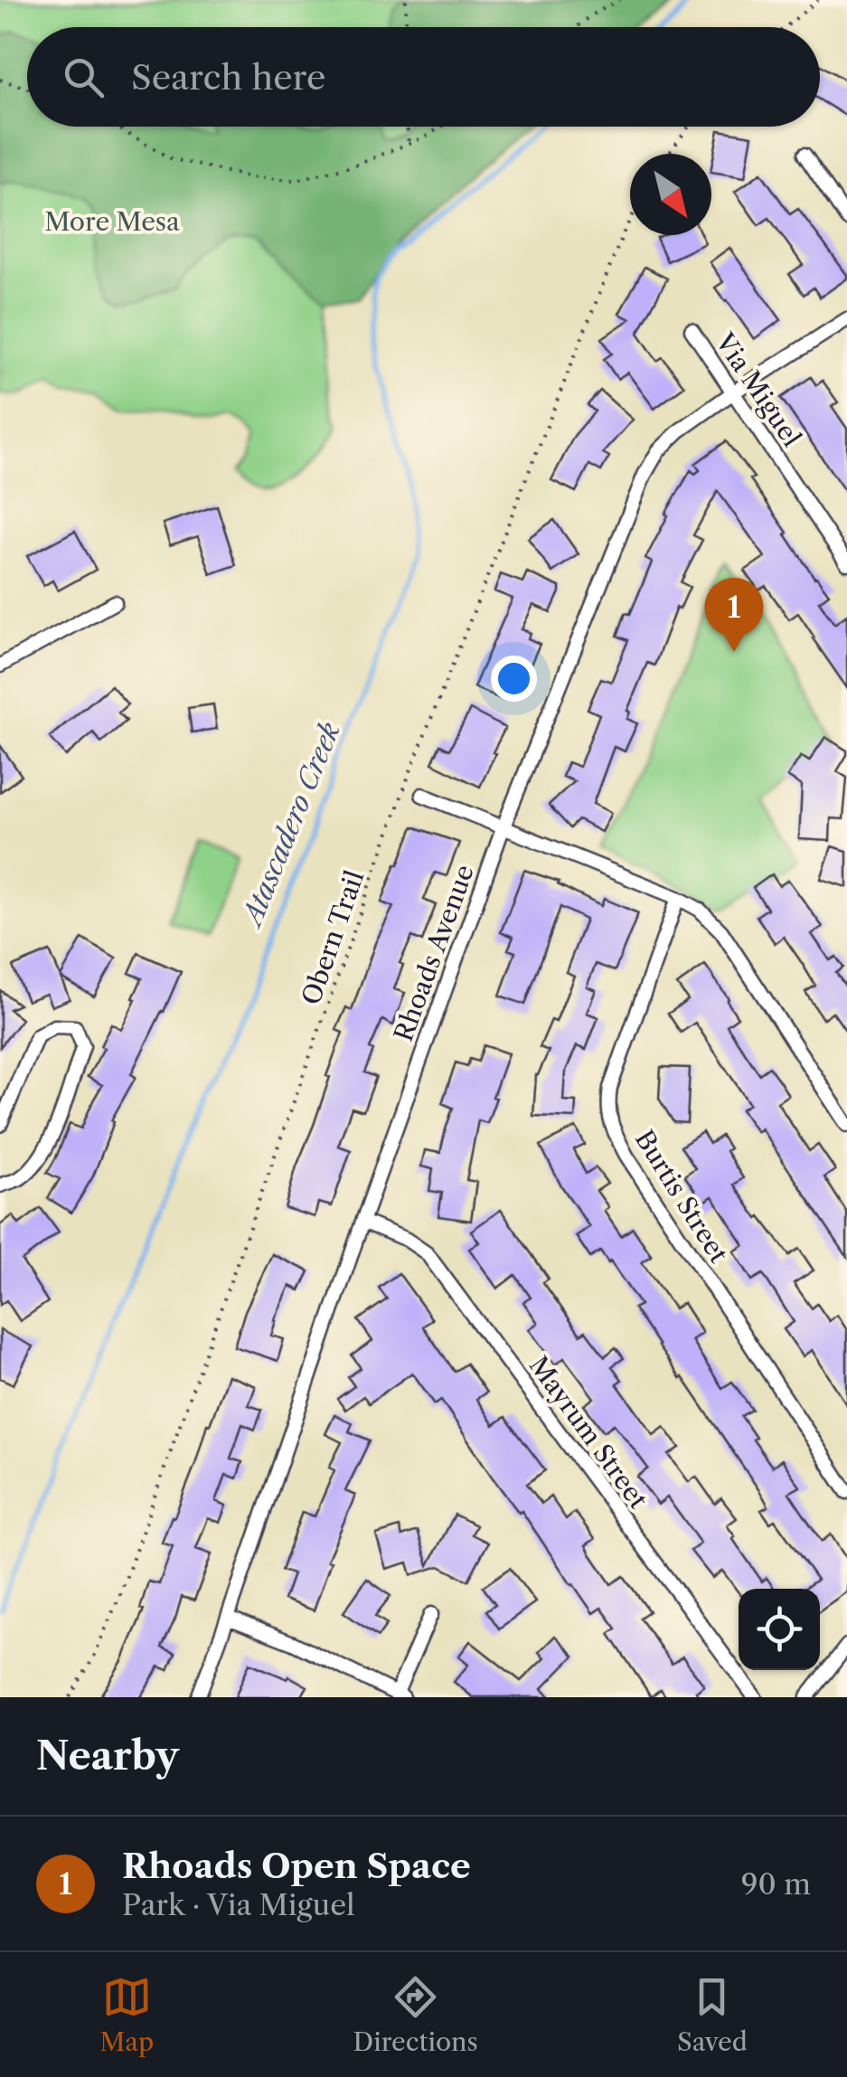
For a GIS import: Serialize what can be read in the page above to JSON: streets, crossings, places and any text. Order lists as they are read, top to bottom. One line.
{"streets":{"street":["Via Miguel","Rhoads Avenue","Burtis Street","Mayrum Street"],"path":["Obern Trail"]},"crossings":[["Via Miguel","Rhoads Avenue"],["Rhoads Avenue","Mayrum Street"]],"water":["Atascadero Creek"],"parks":["More Mesa"],"north":"bottom right","page":{"search":"Search here","pins":"1","heading":"Nearby","list":[{"mark":"1","name":"Rhoads Open Space","note":"Park · Via Miguel","value":"90 m"}],"nav":["Map","Directions","Saved"]}}
